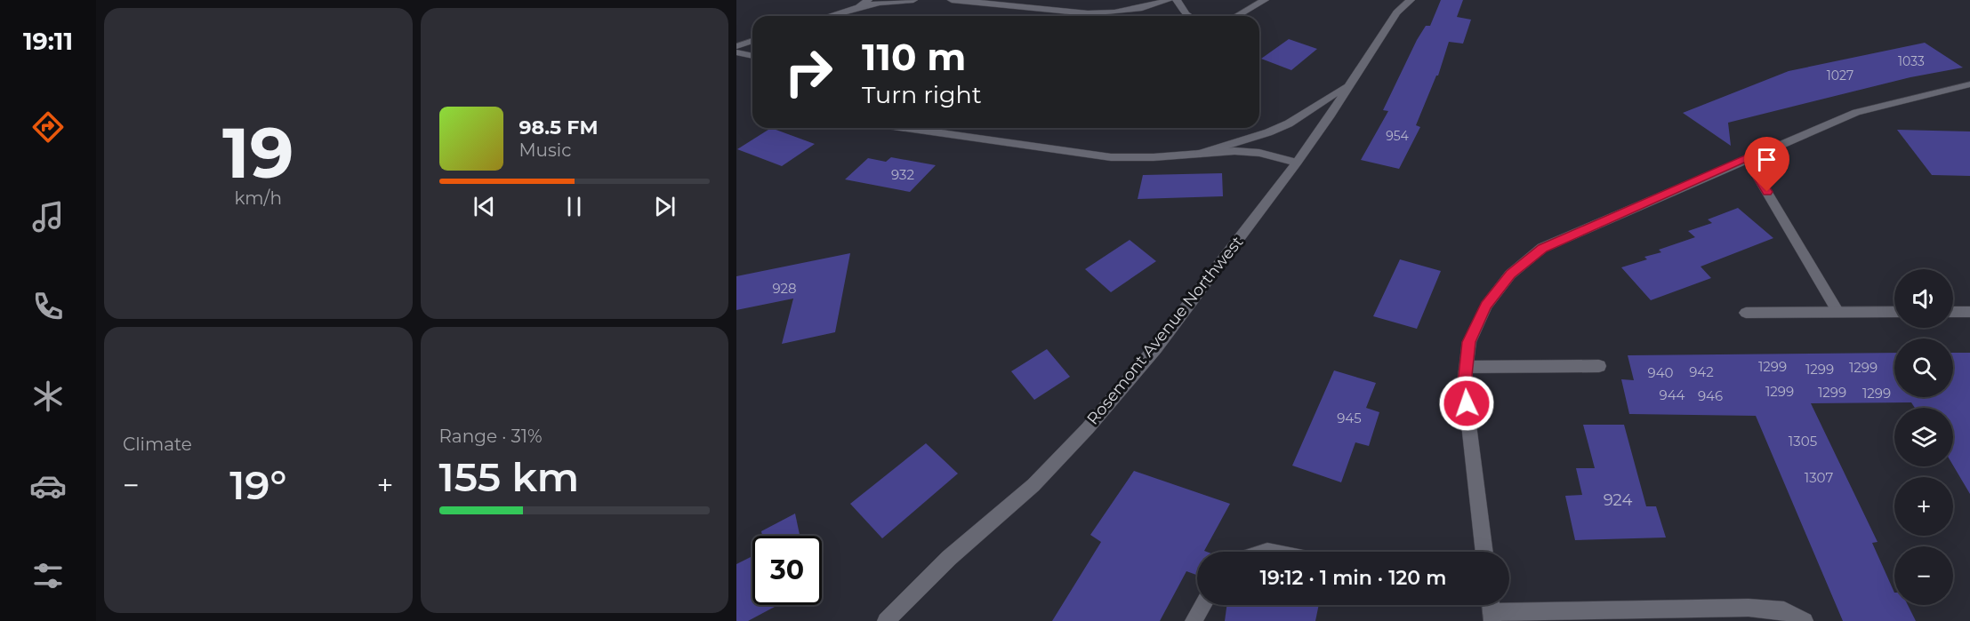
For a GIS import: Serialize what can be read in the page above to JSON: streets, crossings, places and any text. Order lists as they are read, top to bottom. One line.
{"streets":{"street":["Rosemont Avenue Northwest"]},"house_numbers":["1033","1027","954","932","928","1299","1299","1299","942","940","1299","1299","1299","944","946","945","1305","1307","924"],"page":{"tabs":"19:11","tile":[["19","km/h"],"Climate",["Range · 31%","155 km"]],"turn":["110 m","Turn right"],"song":["98.5 FM","Music"],"map_buttons":["+","−"],"heat":["−","19°","+"],"limit":"30","trip":"19:12 · 1 min · 120 m"}}
